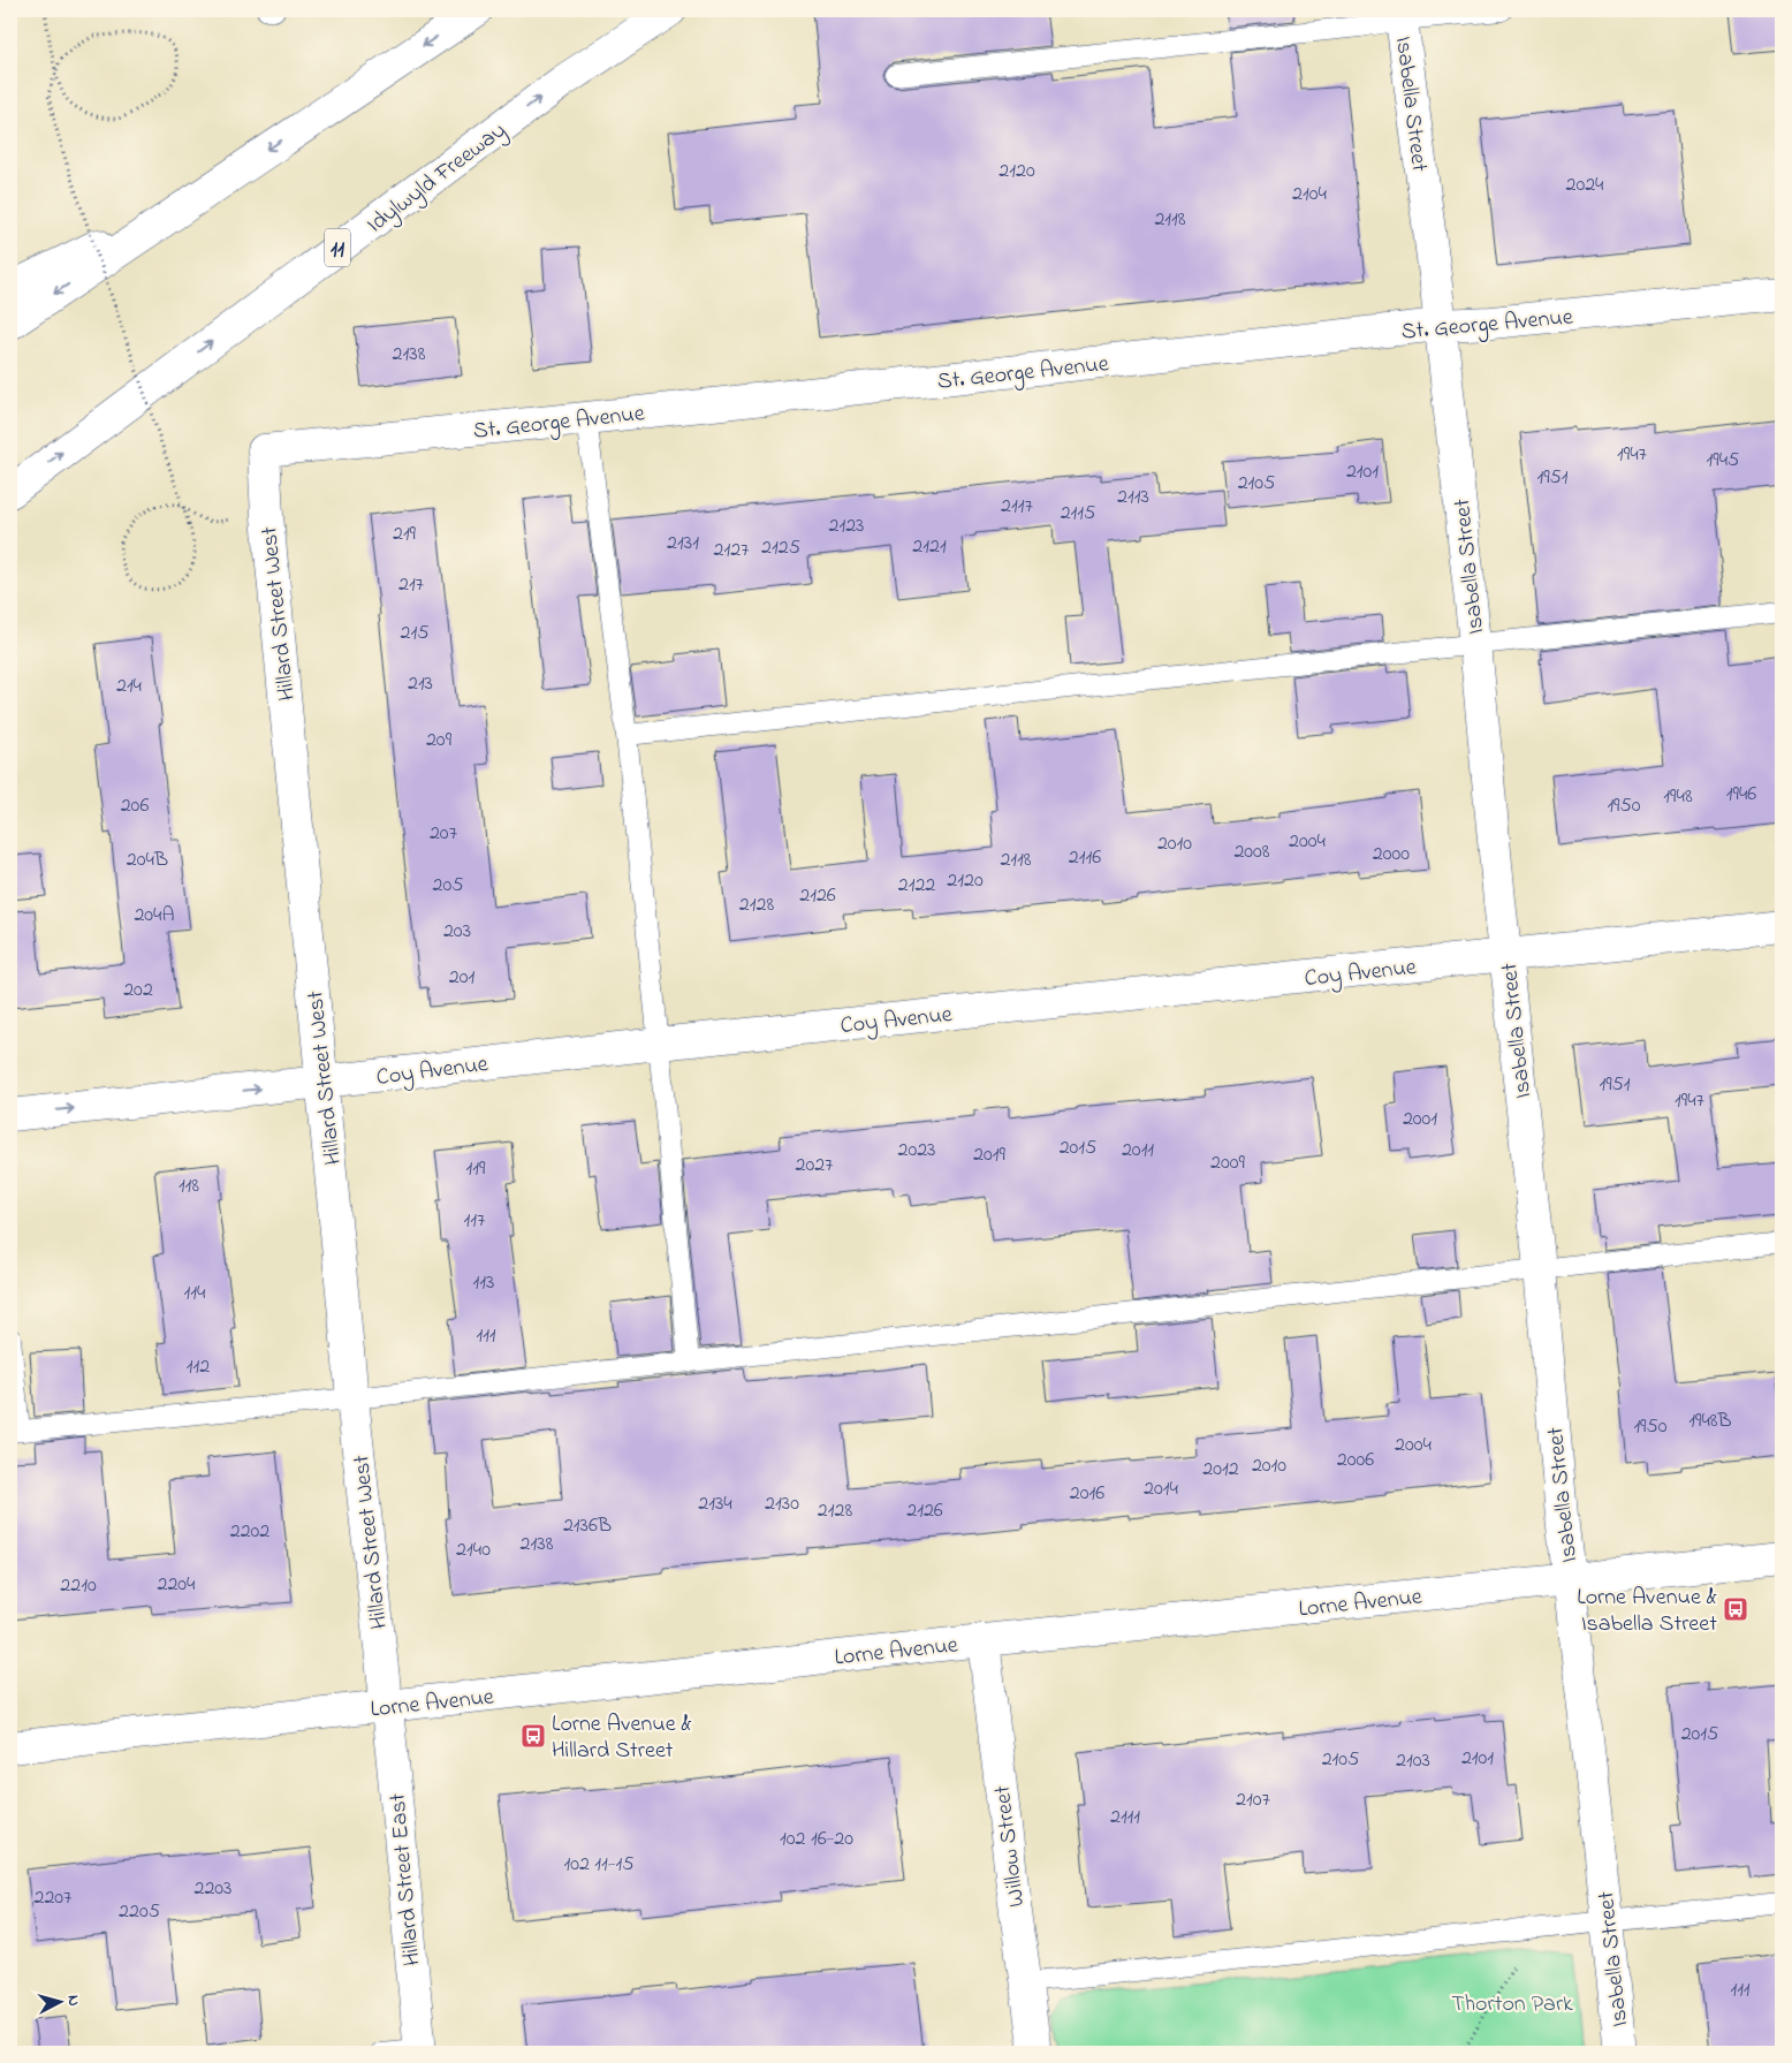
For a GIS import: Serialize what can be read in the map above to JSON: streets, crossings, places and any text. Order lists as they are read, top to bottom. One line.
{"streets":{"main road":["Isabella Street","Idylwyld Freeway","11","St. George Avenue","Hillard Street West","Coy Avenue","Lorne Avenue","Willow Street","Hillard Street East"]},"crossings":[["Isabella Street","St. George Avenue"],["Isabella Street","Coy Avenue"],["Isabella Street","Lorne Avenue"],["St. George Avenue","Hillard Street West"],["Hillard Street West","Coy Avenue"],["Hillard Street West","Lorne Avenue"],["Hillard Street West","Hillard Street East"],["Lorne Avenue","Willow Street"],["Lorne Avenue","Hillard Street East"]],"parks":["Thorton Park"],"places":{"bus stop":["Lorne Avenue & Isabella Street","Lorne Avenue & Hillard Street"]},"house_numbers":["2120","2024","2104","2118","2138","1947","1945","2101","1951","2105","2113","2117","2115","2123","219","2131","2121","2125","2127","217","215","213","214","209","1946","1948","206","1950","207","2004","2010","2008","2000","2116","204B","2118","2120","205","2122","2126","2128","204A","203","201","202","1951","1947","2001","2015","2023","2011","2019","2009","2027","119","118","117","113","114","111","112","1948B","1950","2004","2006","2010","2012","2014","2016","2134","2130","2128","2126","2136B","2202","2138","2140","2204","2210","2015","2101","2105","2103","2107","2111","102 16-20","102 11-15","2203","2207","2205","111"],"north":"right"}
